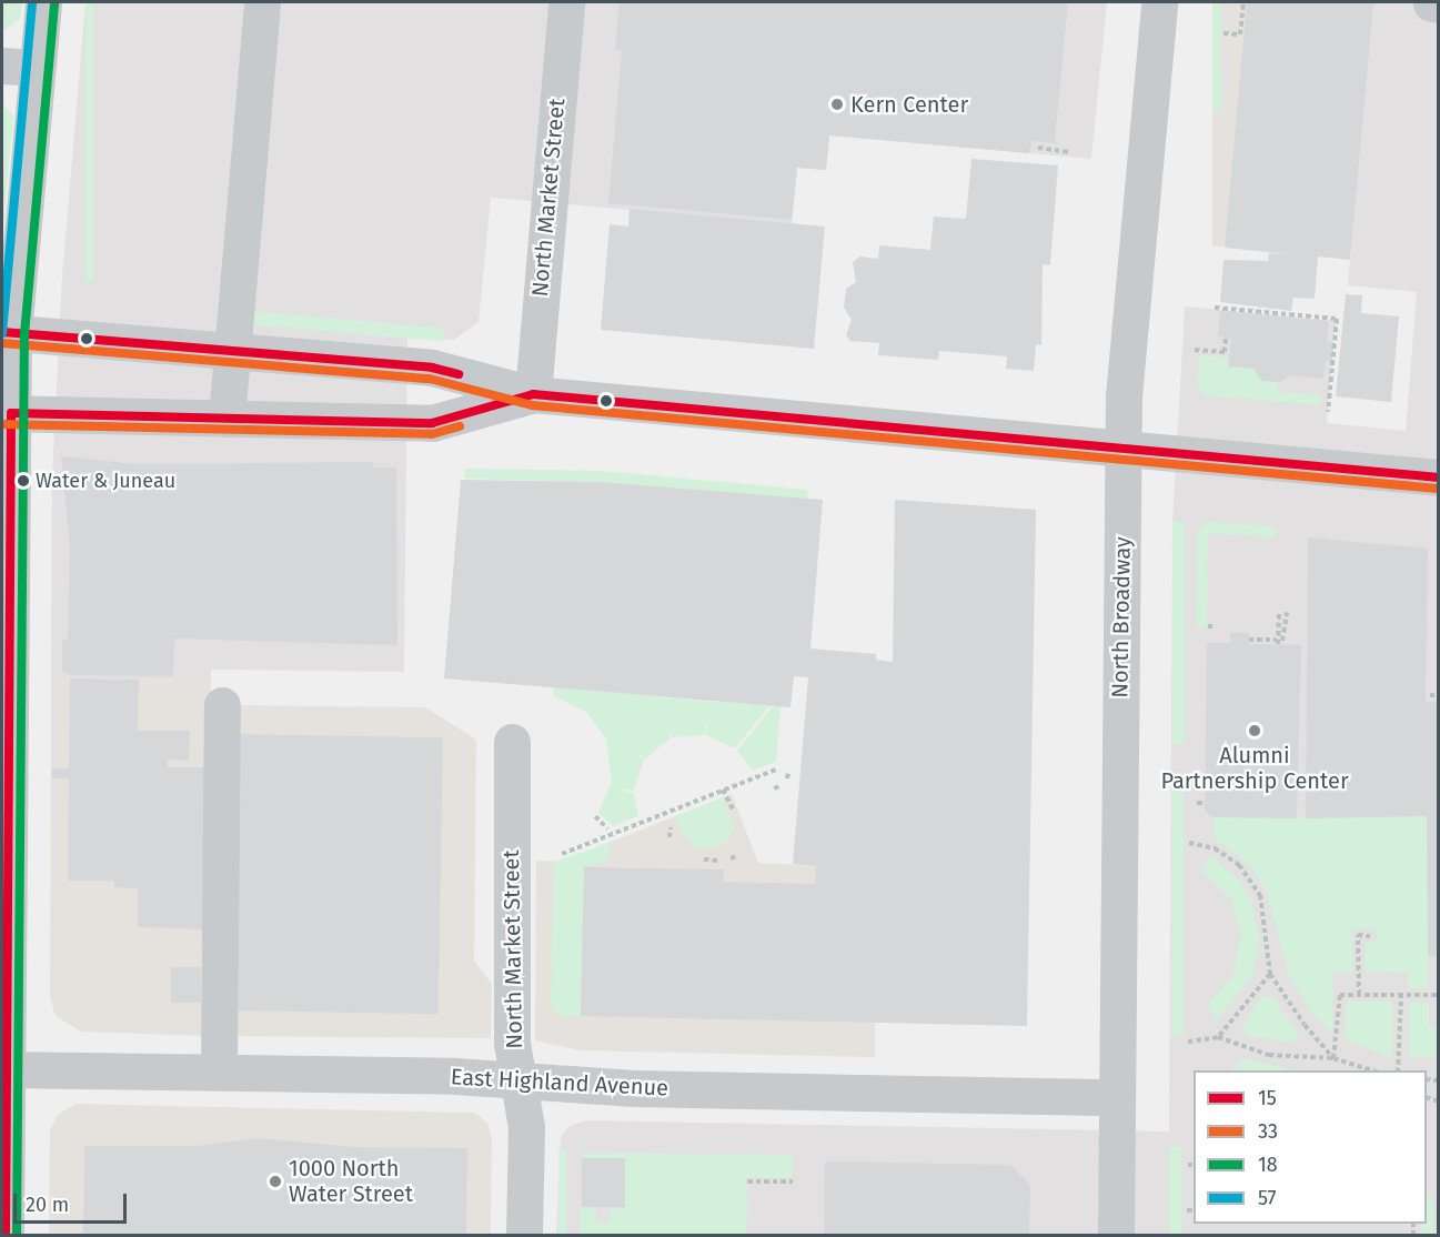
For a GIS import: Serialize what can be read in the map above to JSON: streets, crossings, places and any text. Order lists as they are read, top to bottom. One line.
{"streets":{"street":["North Market Street","North Broadway","East Highland Avenue"]},"crossings":[["North Market Street","East Highland Avenue"],["North Broadway","East Highland Avenue"]],"places":["Kern Center","Water & Juneau","Alumni Partnership Center","1000 North Water Street"],"lines":["transit line 57","transit line 18","transit line 15","transit line 33"],"legend":["15","33","18","57"],"scale_bar":"20 m"}
